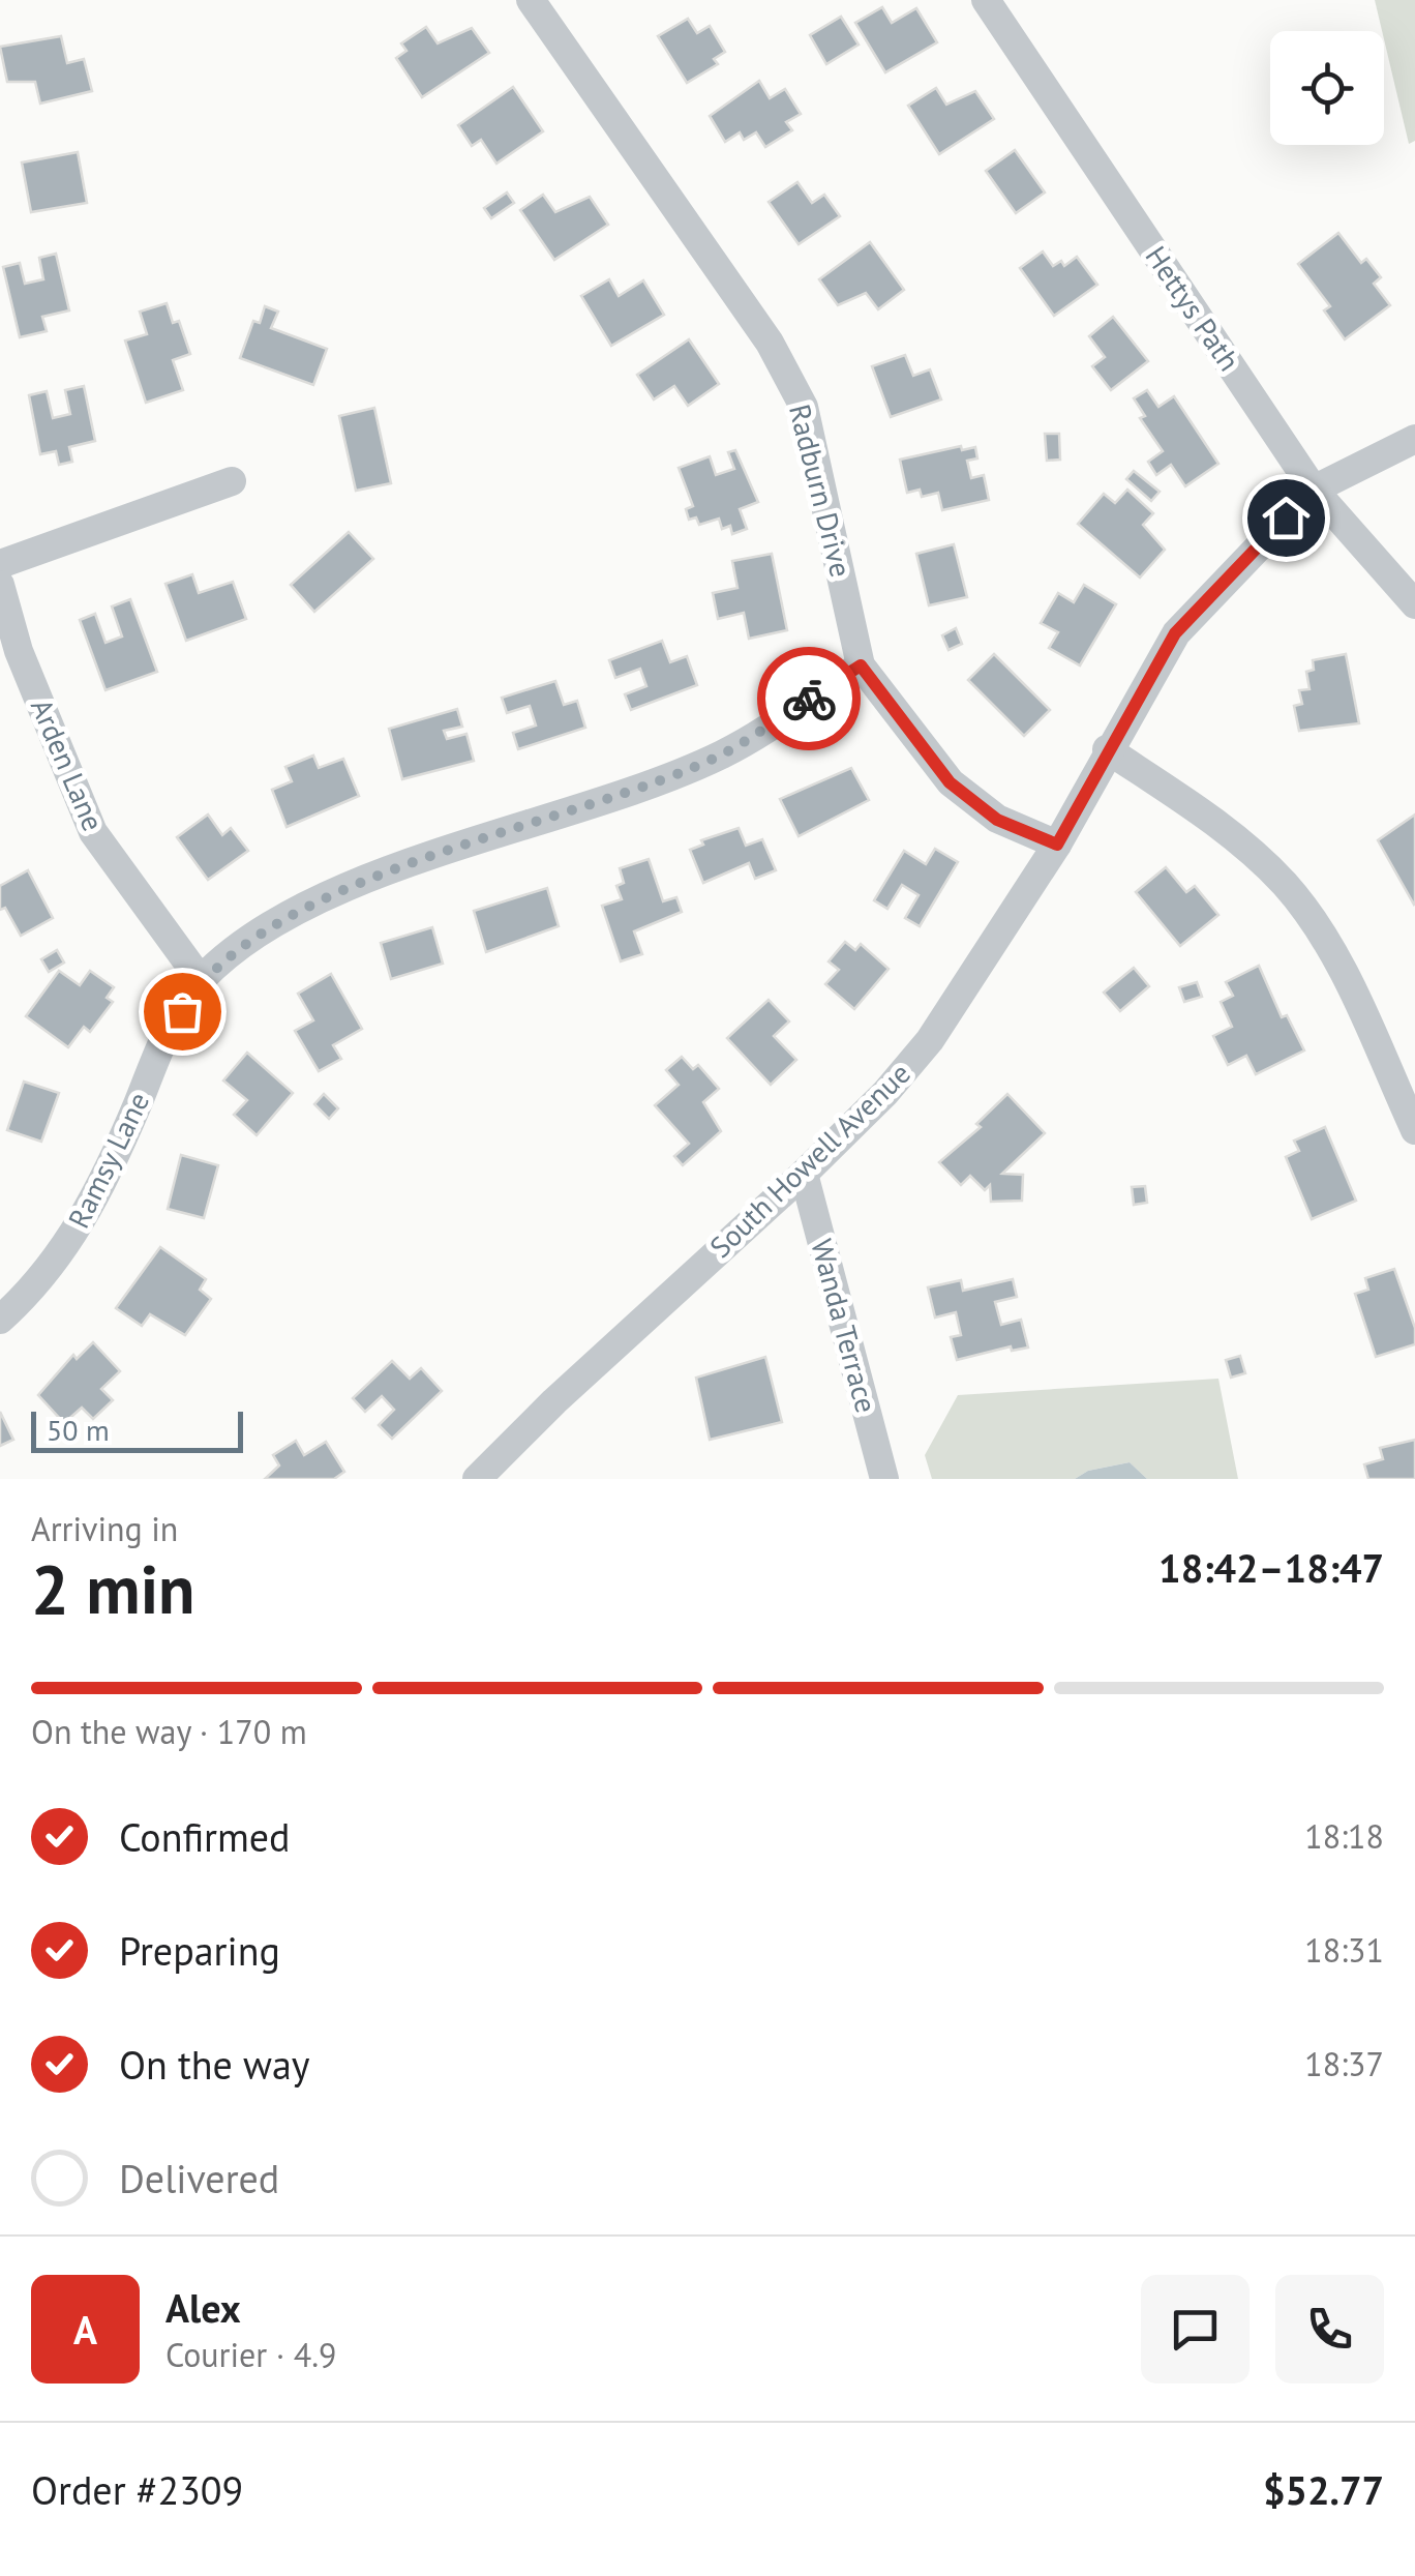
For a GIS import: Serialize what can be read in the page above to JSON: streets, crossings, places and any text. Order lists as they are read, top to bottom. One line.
{"streets":{"street":["Hettys Path","Radburn Drive","Arden Lane","Ramsy Lane","South Howell Avenue","Wanda Terrace"]},"crossings":[["Hettys Path","South Howell Avenue"],["Radburn Drive","Ramsy Lane"],["Radburn Drive","South Howell Avenue"],["Arden Lane","Ramsy Lane"],["South Howell Avenue","Wanda Terrace"]],"scale_bar":"50 m","page":{"scale":"50 m","heading":["2 min","Arriving in","18:42–18:47"],"panel":["Alex","Courier · 4.9","Order #2309","$52.77"],"bar":"On the way · 170 m","list":[["Confirmed","18:18"],["Preparing","18:31"],["On the way","18:37"],"Delivered"],"round":"A"}}
